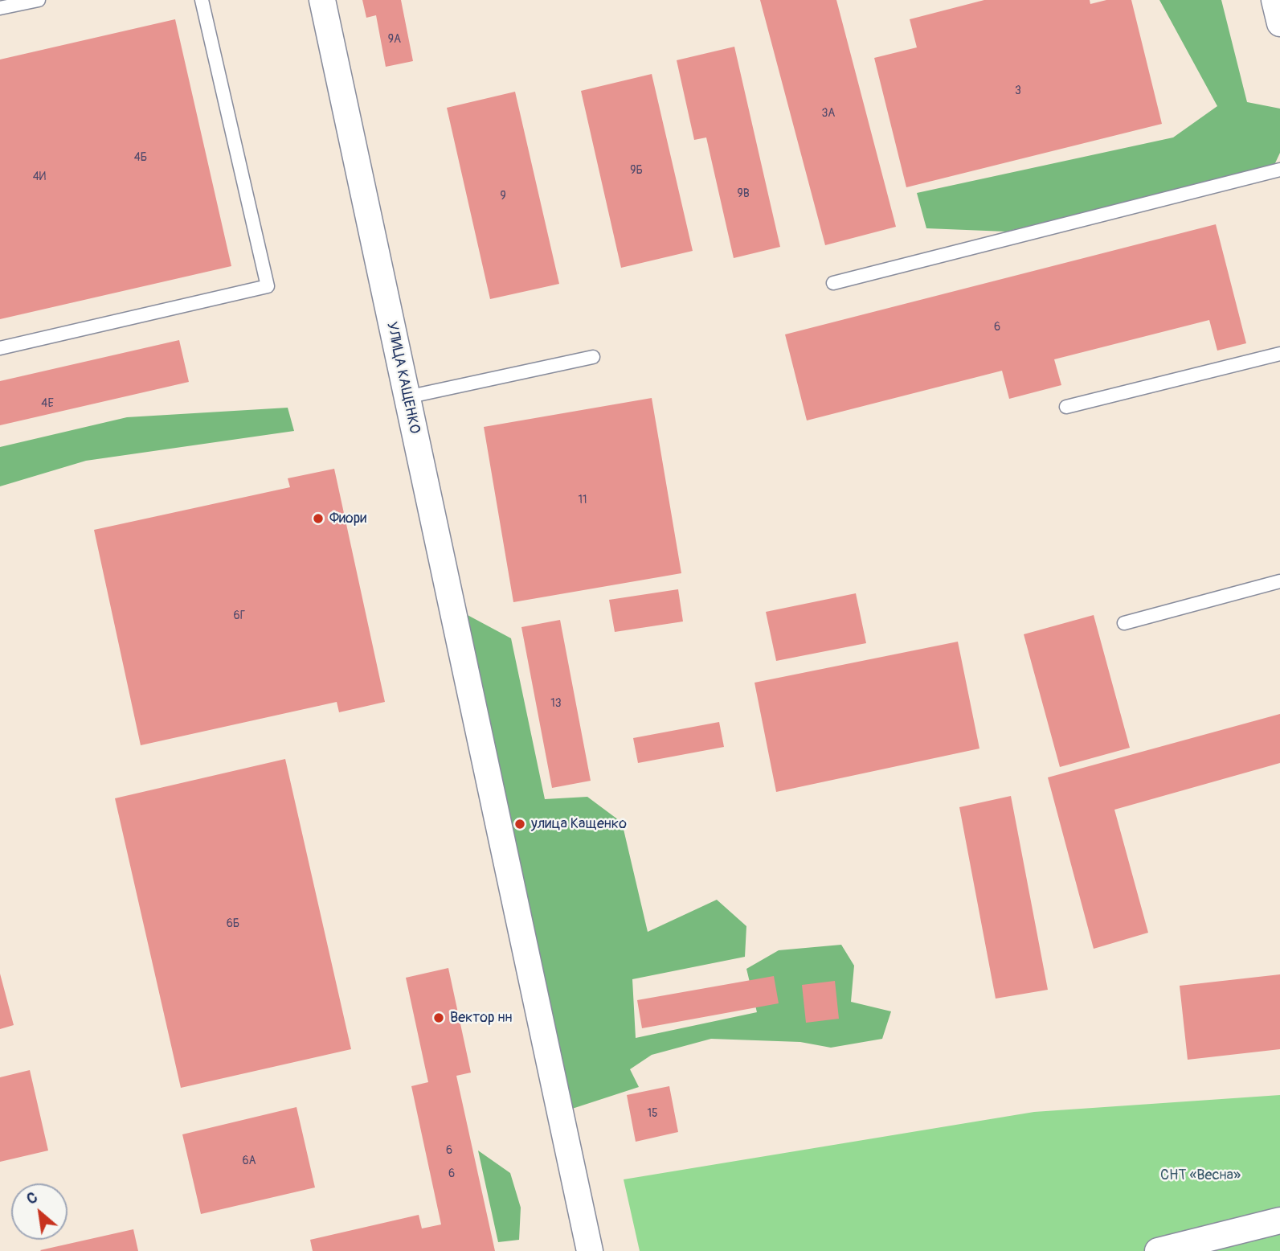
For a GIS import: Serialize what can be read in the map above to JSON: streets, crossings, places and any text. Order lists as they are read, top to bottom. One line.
{"streets":{"street":["УЛИЦА КАЩЕНКО"]},"parks":["СНТ «Весна»"],"places":["Фиори","улица Кащенко","Вектор нн"],"house_numbers":["9А","3","3А","4Б","9Б","4И","9В","9","6","4Е","11","6Г","13","6Б","15","6","6А","6"],"north":"top left"}
